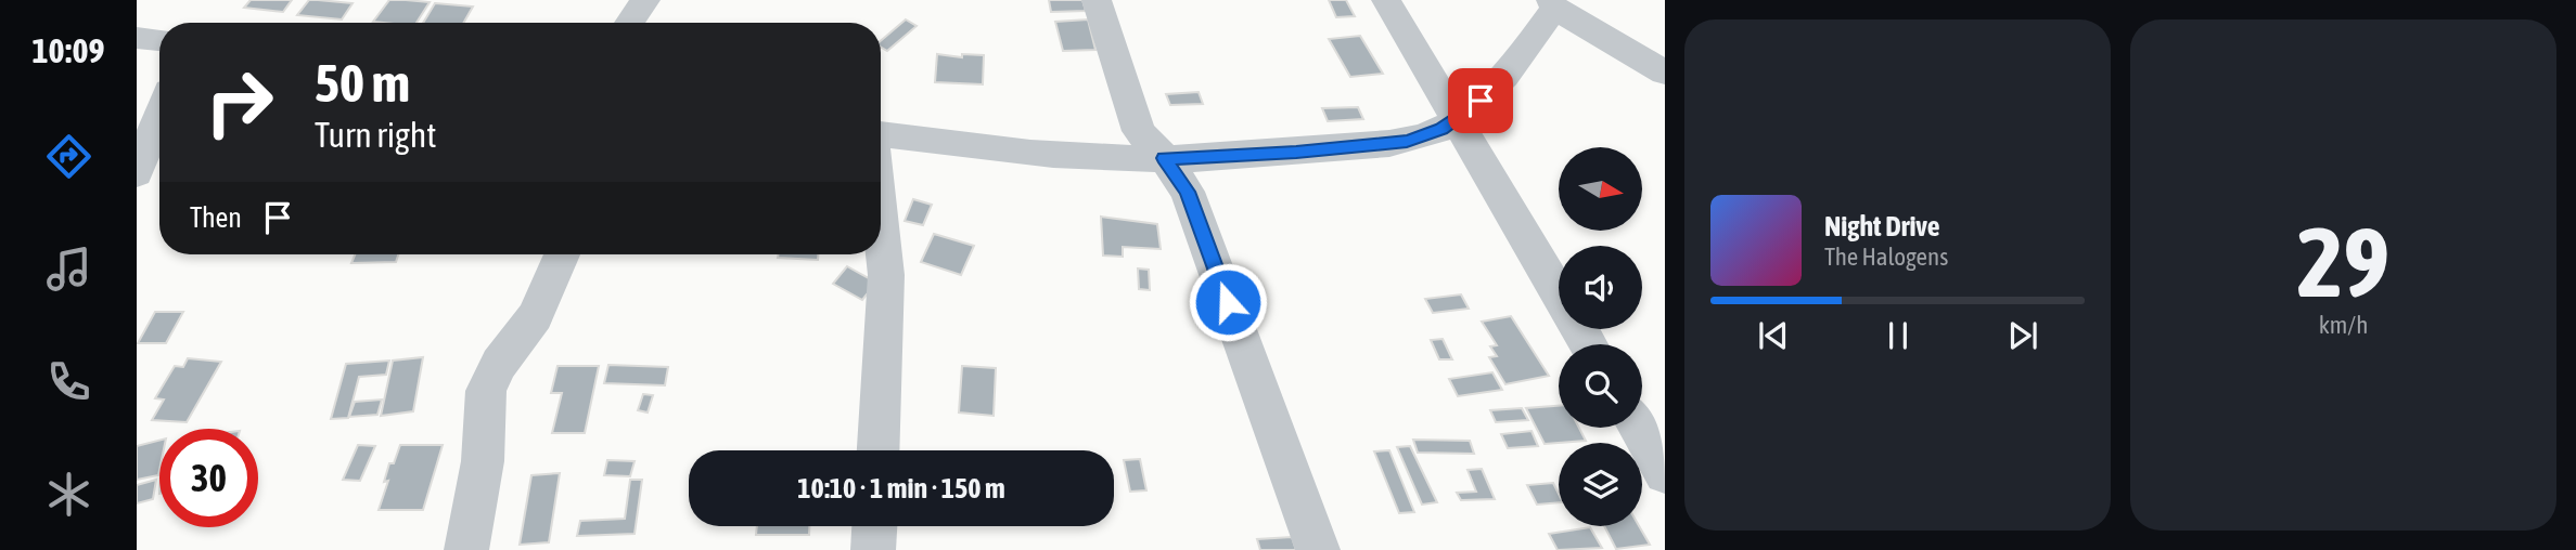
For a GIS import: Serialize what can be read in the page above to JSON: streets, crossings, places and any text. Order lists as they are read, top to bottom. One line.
{"north":"right","page":{"tabs":"10:09","tile":["29","km/h"],"turn":["50 m","Turn right"],"then":"Then","song":["Night Drive","The Halogens"],"limit":"30","trip":"10:10 · 1 min · 150 m"}}
